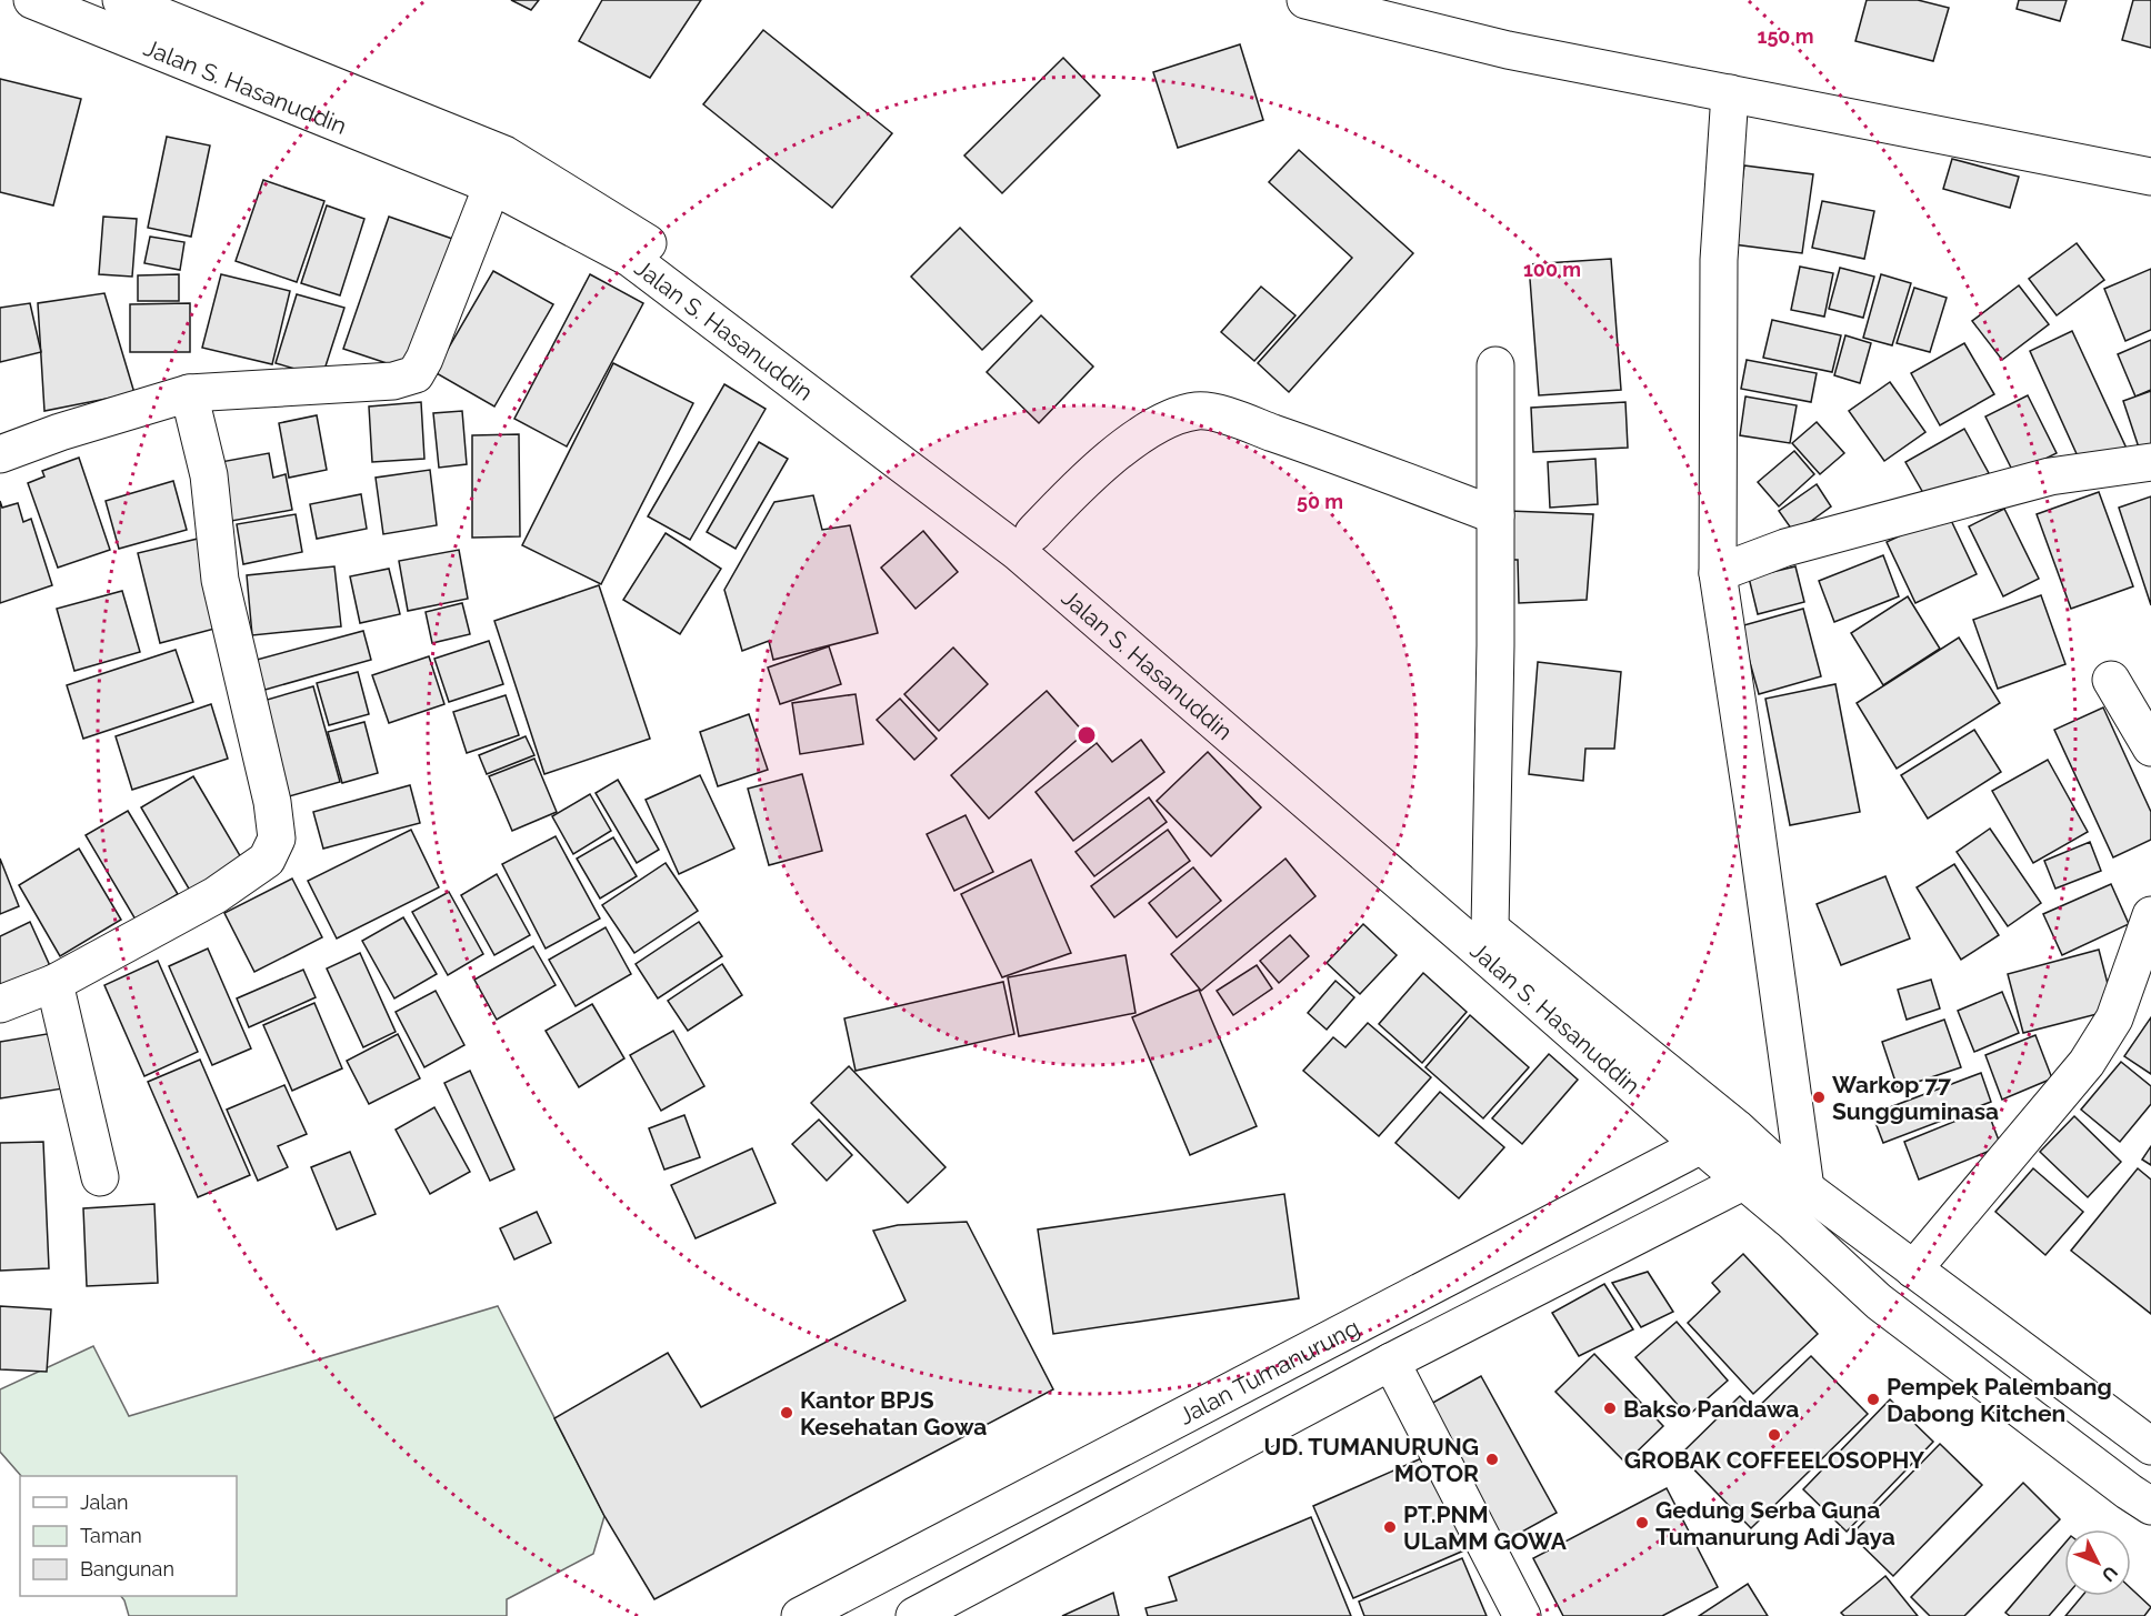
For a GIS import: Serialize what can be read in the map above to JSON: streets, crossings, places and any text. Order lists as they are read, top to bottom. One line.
{"streets":{"main road":["Jalan S. Hasanuddin","Jalan Tumanurung"]},"crossings":[["Jalan S. Hasanuddin","Jalan Tumanurung"]],"places":["Warkop 77 Sungguminasa","Pempek Palembang Dabong Kitchen","Bakso Pandawa","Kantor BPJS Kesehatan Gowa","GROBAK COFFEELOSOPHY","UD. TUMANURUNG MOTOR","Gedung Serba Guna Tumanurung Adi Jaya","PT.PNM ULaMM GOWA"],"legend":["Jalan","Taman","Bangunan"],"north":"bottom right","rings":["150 m","100 m","50 m"]}
